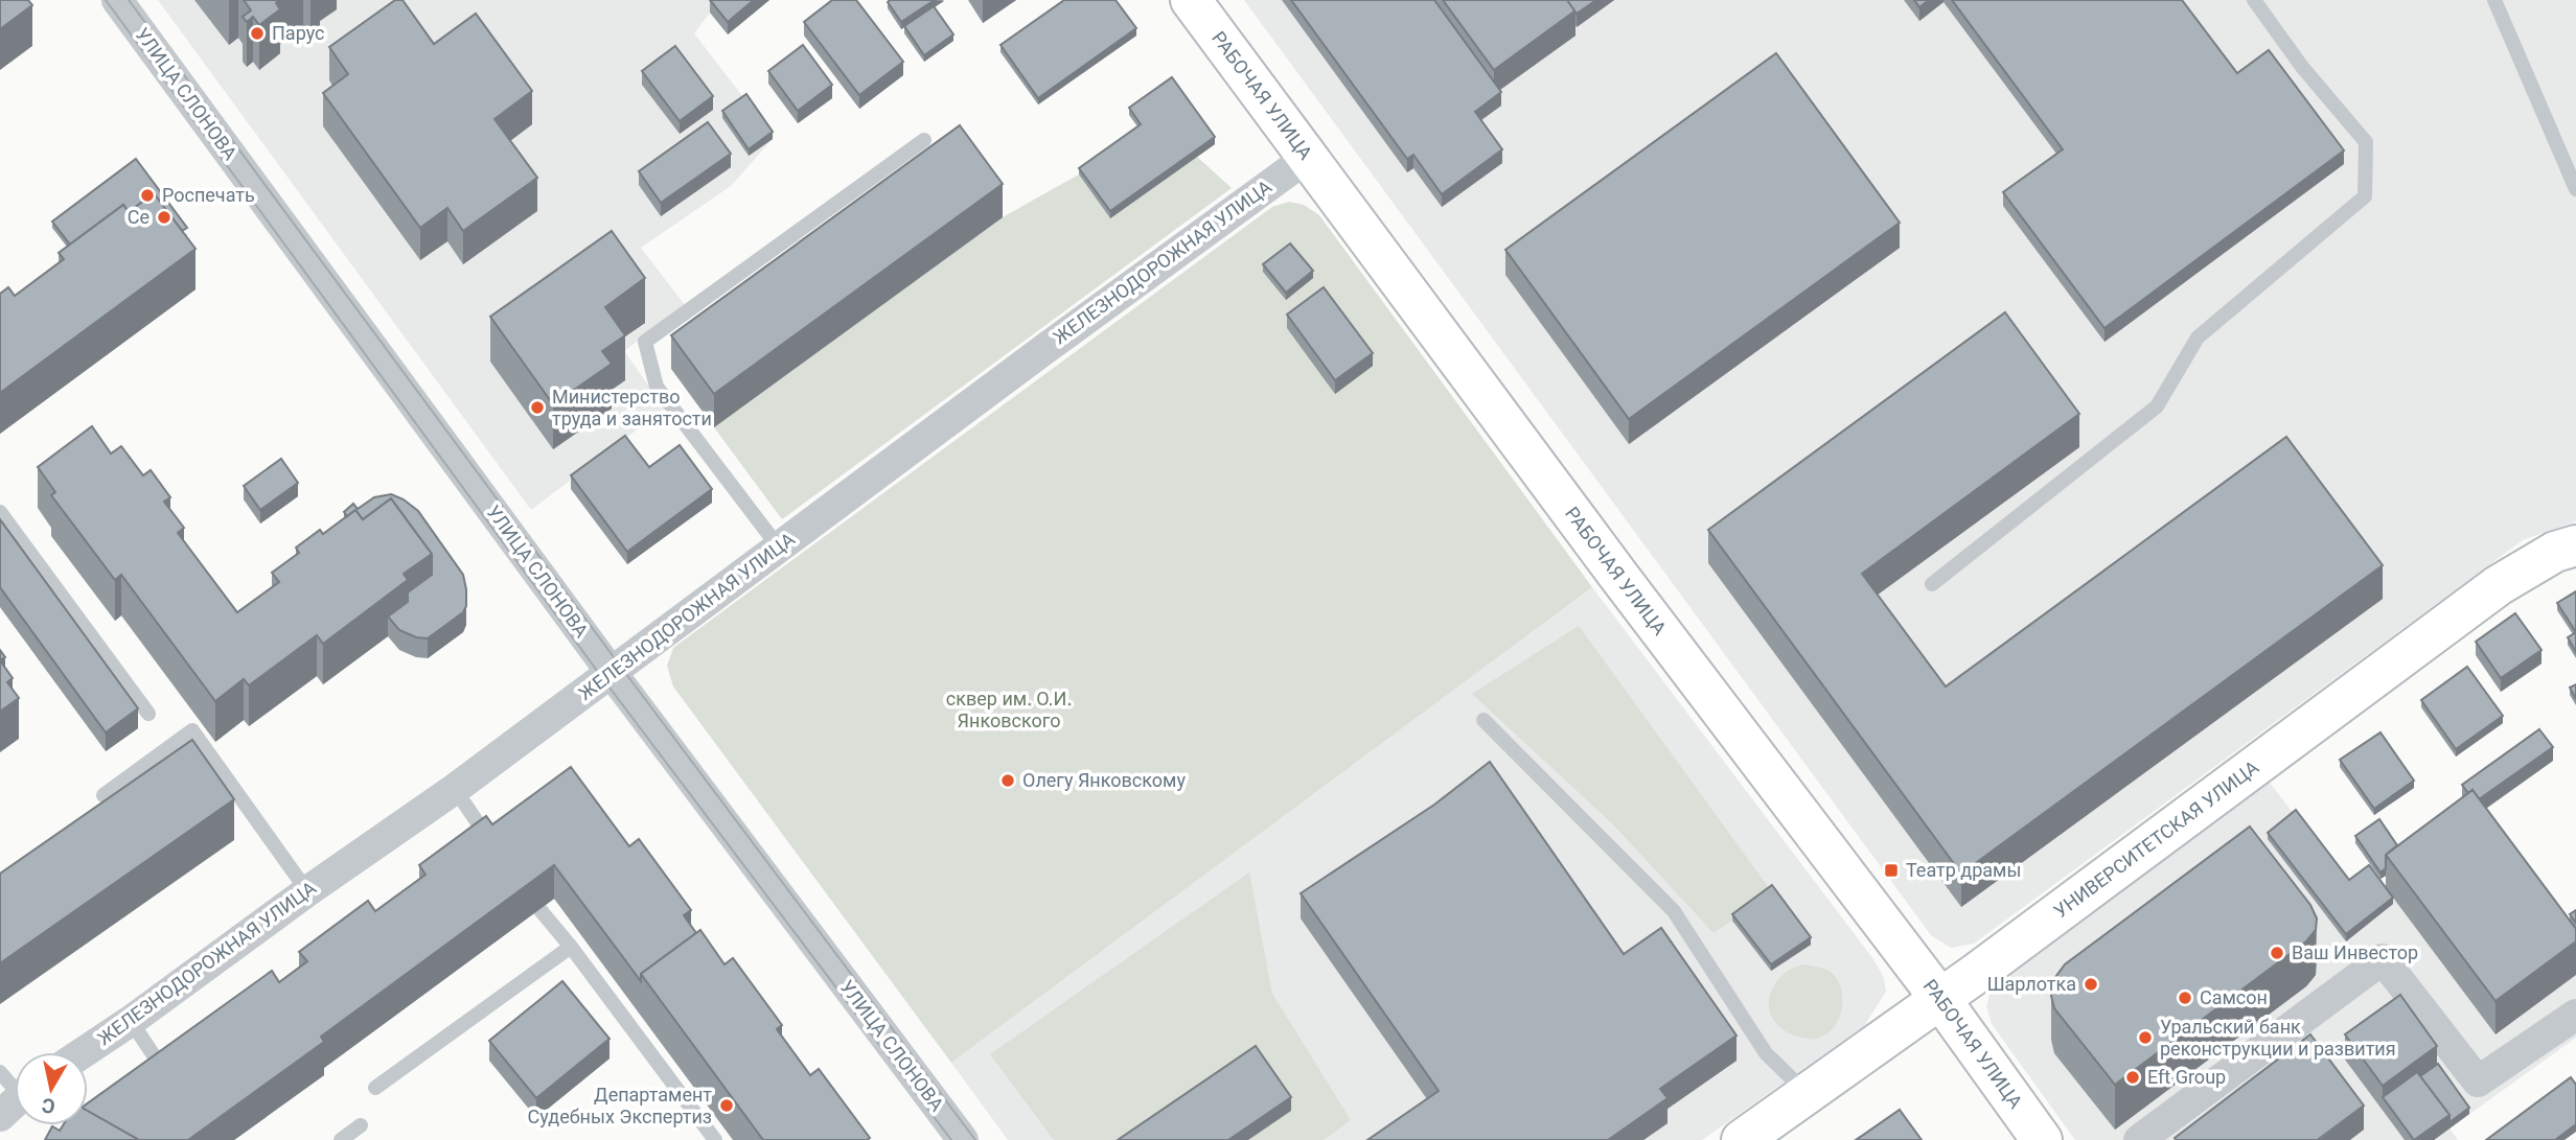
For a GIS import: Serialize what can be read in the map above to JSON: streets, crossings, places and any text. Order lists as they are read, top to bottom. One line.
{"streets":{"main road":["РАБОЧАЯ УЛИЦА","УНИВЕРСИТЕТСКАЯ УЛИЦА"],"street":["УЛИЦА СЛОНОВА","ЖЕЛЕЗНОДОРОЖНАЯ УЛИЦА"]},"crossings":[["УЛИЦА СЛОНОВА","ЖЕЛЕЗНОДОРОЖНАЯ УЛИЦА"],["РАБОЧАЯ УЛИЦА","ЖЕЛЕЗНОДОРОЖНАЯ УЛИЦА"],["РАБОЧАЯ УЛИЦА","УНИВЕРСИТЕТСКАЯ УЛИЦА"]],"parks":["сквер им. О.И. Янковского"],"places":{"other":["Парус","Роспечать","Се","Министерство труда и занятости","Олегу Янковскому","Ваш Инвестор","Шарлотка","Самсон","Уральский банк реконструкции и развития","Eft Group","Департамент Судебных Экспертиз"],"transit":["Театр драмы"]},"north":"bottom"}
